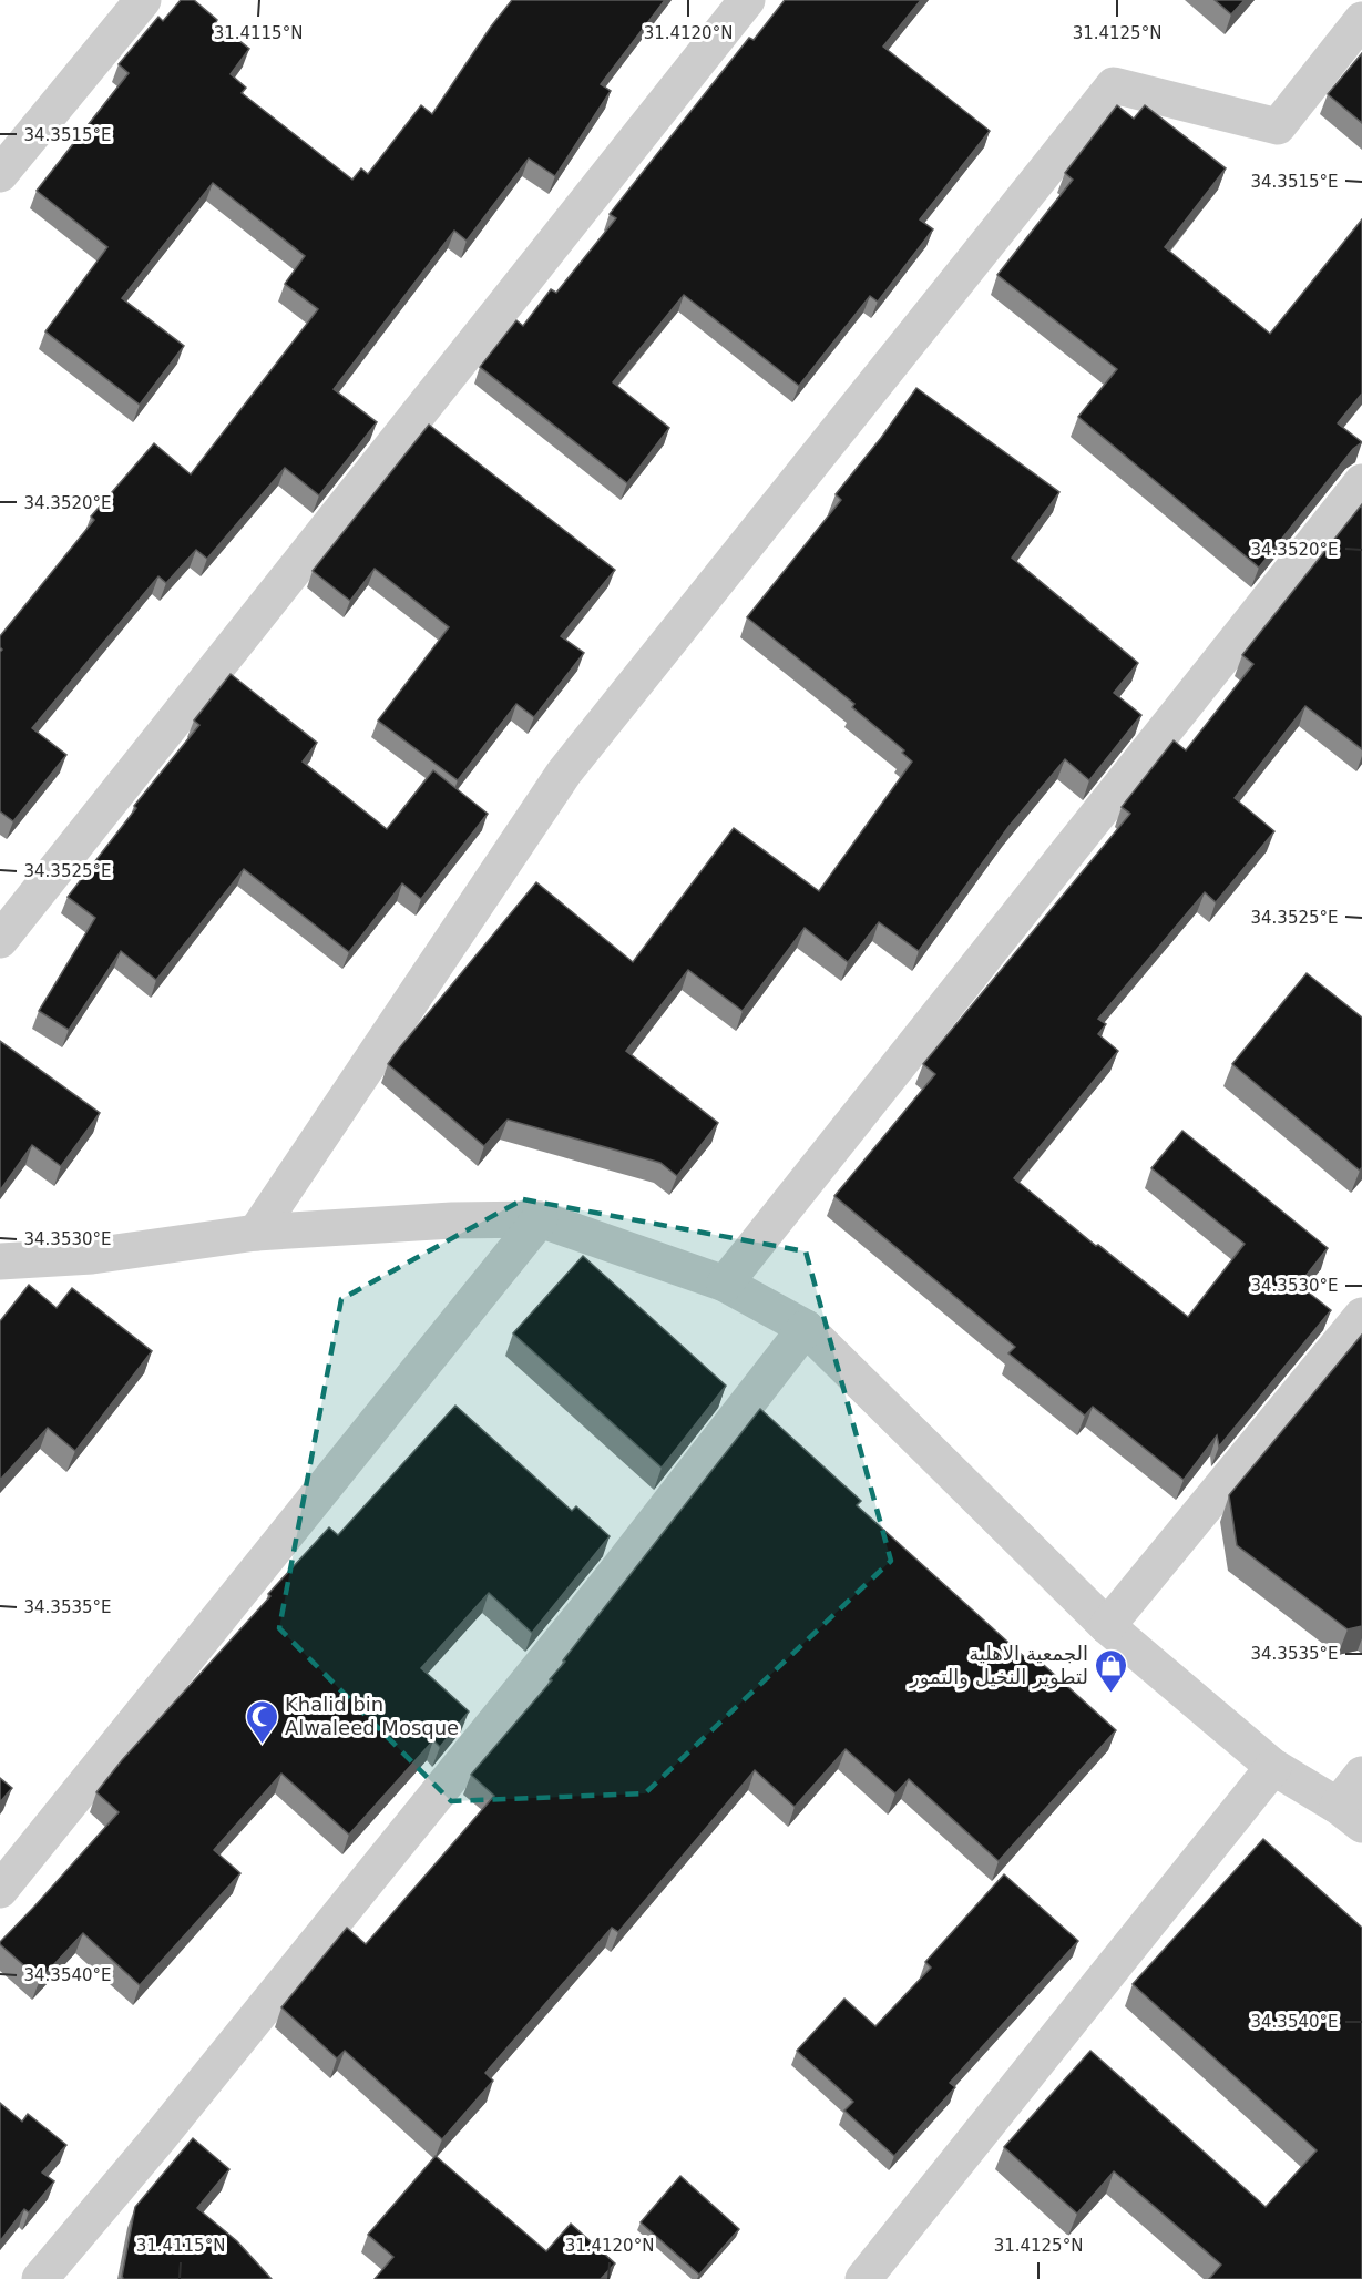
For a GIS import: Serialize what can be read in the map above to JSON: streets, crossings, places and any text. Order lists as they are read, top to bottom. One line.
{"places":{"shop":["الجمعية الاهلية لتطوير النخيل والتمور"],"mosque":["Khalid bin Alwaleed Mosque"]},"coordinates":["31.4115°N","31.4120°N","31.4125°N","34.3515°E","34.3520°E","34.3525°E","34.3530°E","34.3535°E","34.3540°E"]}
